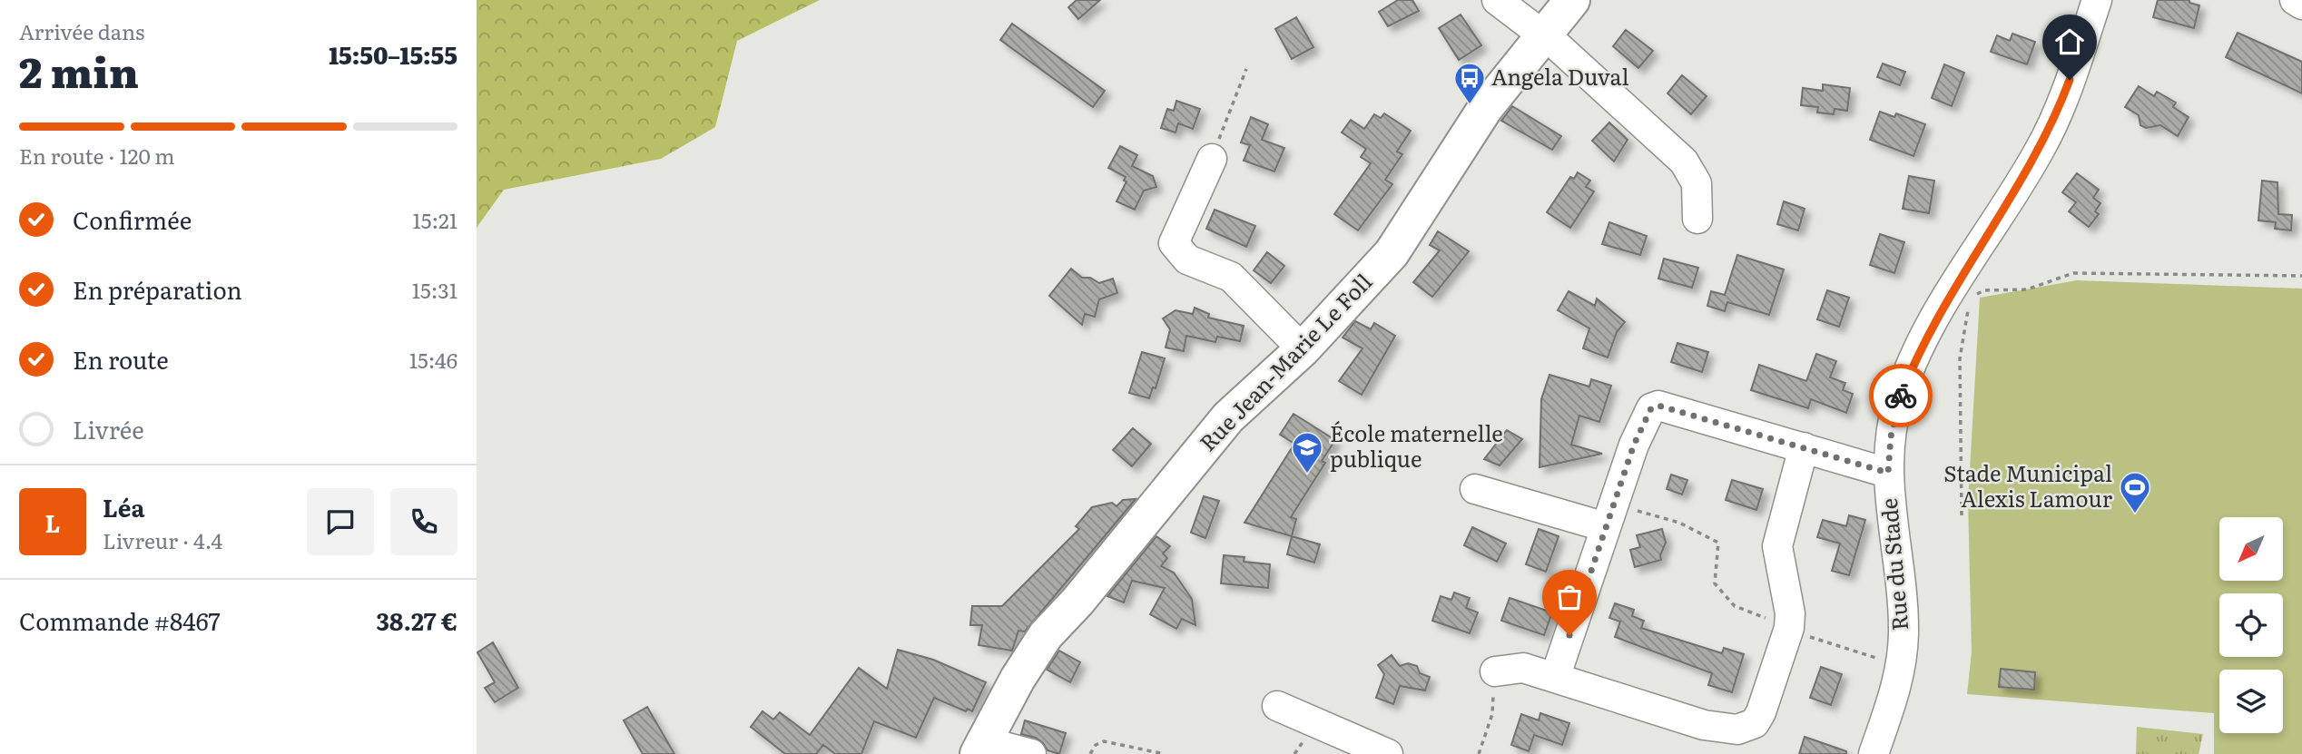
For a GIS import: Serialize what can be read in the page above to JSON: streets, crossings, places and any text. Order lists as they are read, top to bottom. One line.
{"streets":{"main road":["Rue Jean-Marie Le Foll"],"street":["Rue du Stade"]},"places":{"bus stop":["Angela Duval"],"school or university":["École maternelle publique"],"sports":["Stade Municipal Alexis Lamour"]},"north":"bottom left","page":{"heading":["2 min","Arrivée dans","15:50–15:55"],"panel":["Léa","Livreur · 4.4","Commande #8467","38.27 €"],"bar":"En route · 120 m","list":[["Confirmée","15:21"],["En préparation","15:31"],["En route","15:46"],"Livrée"],"round":"L"}}
